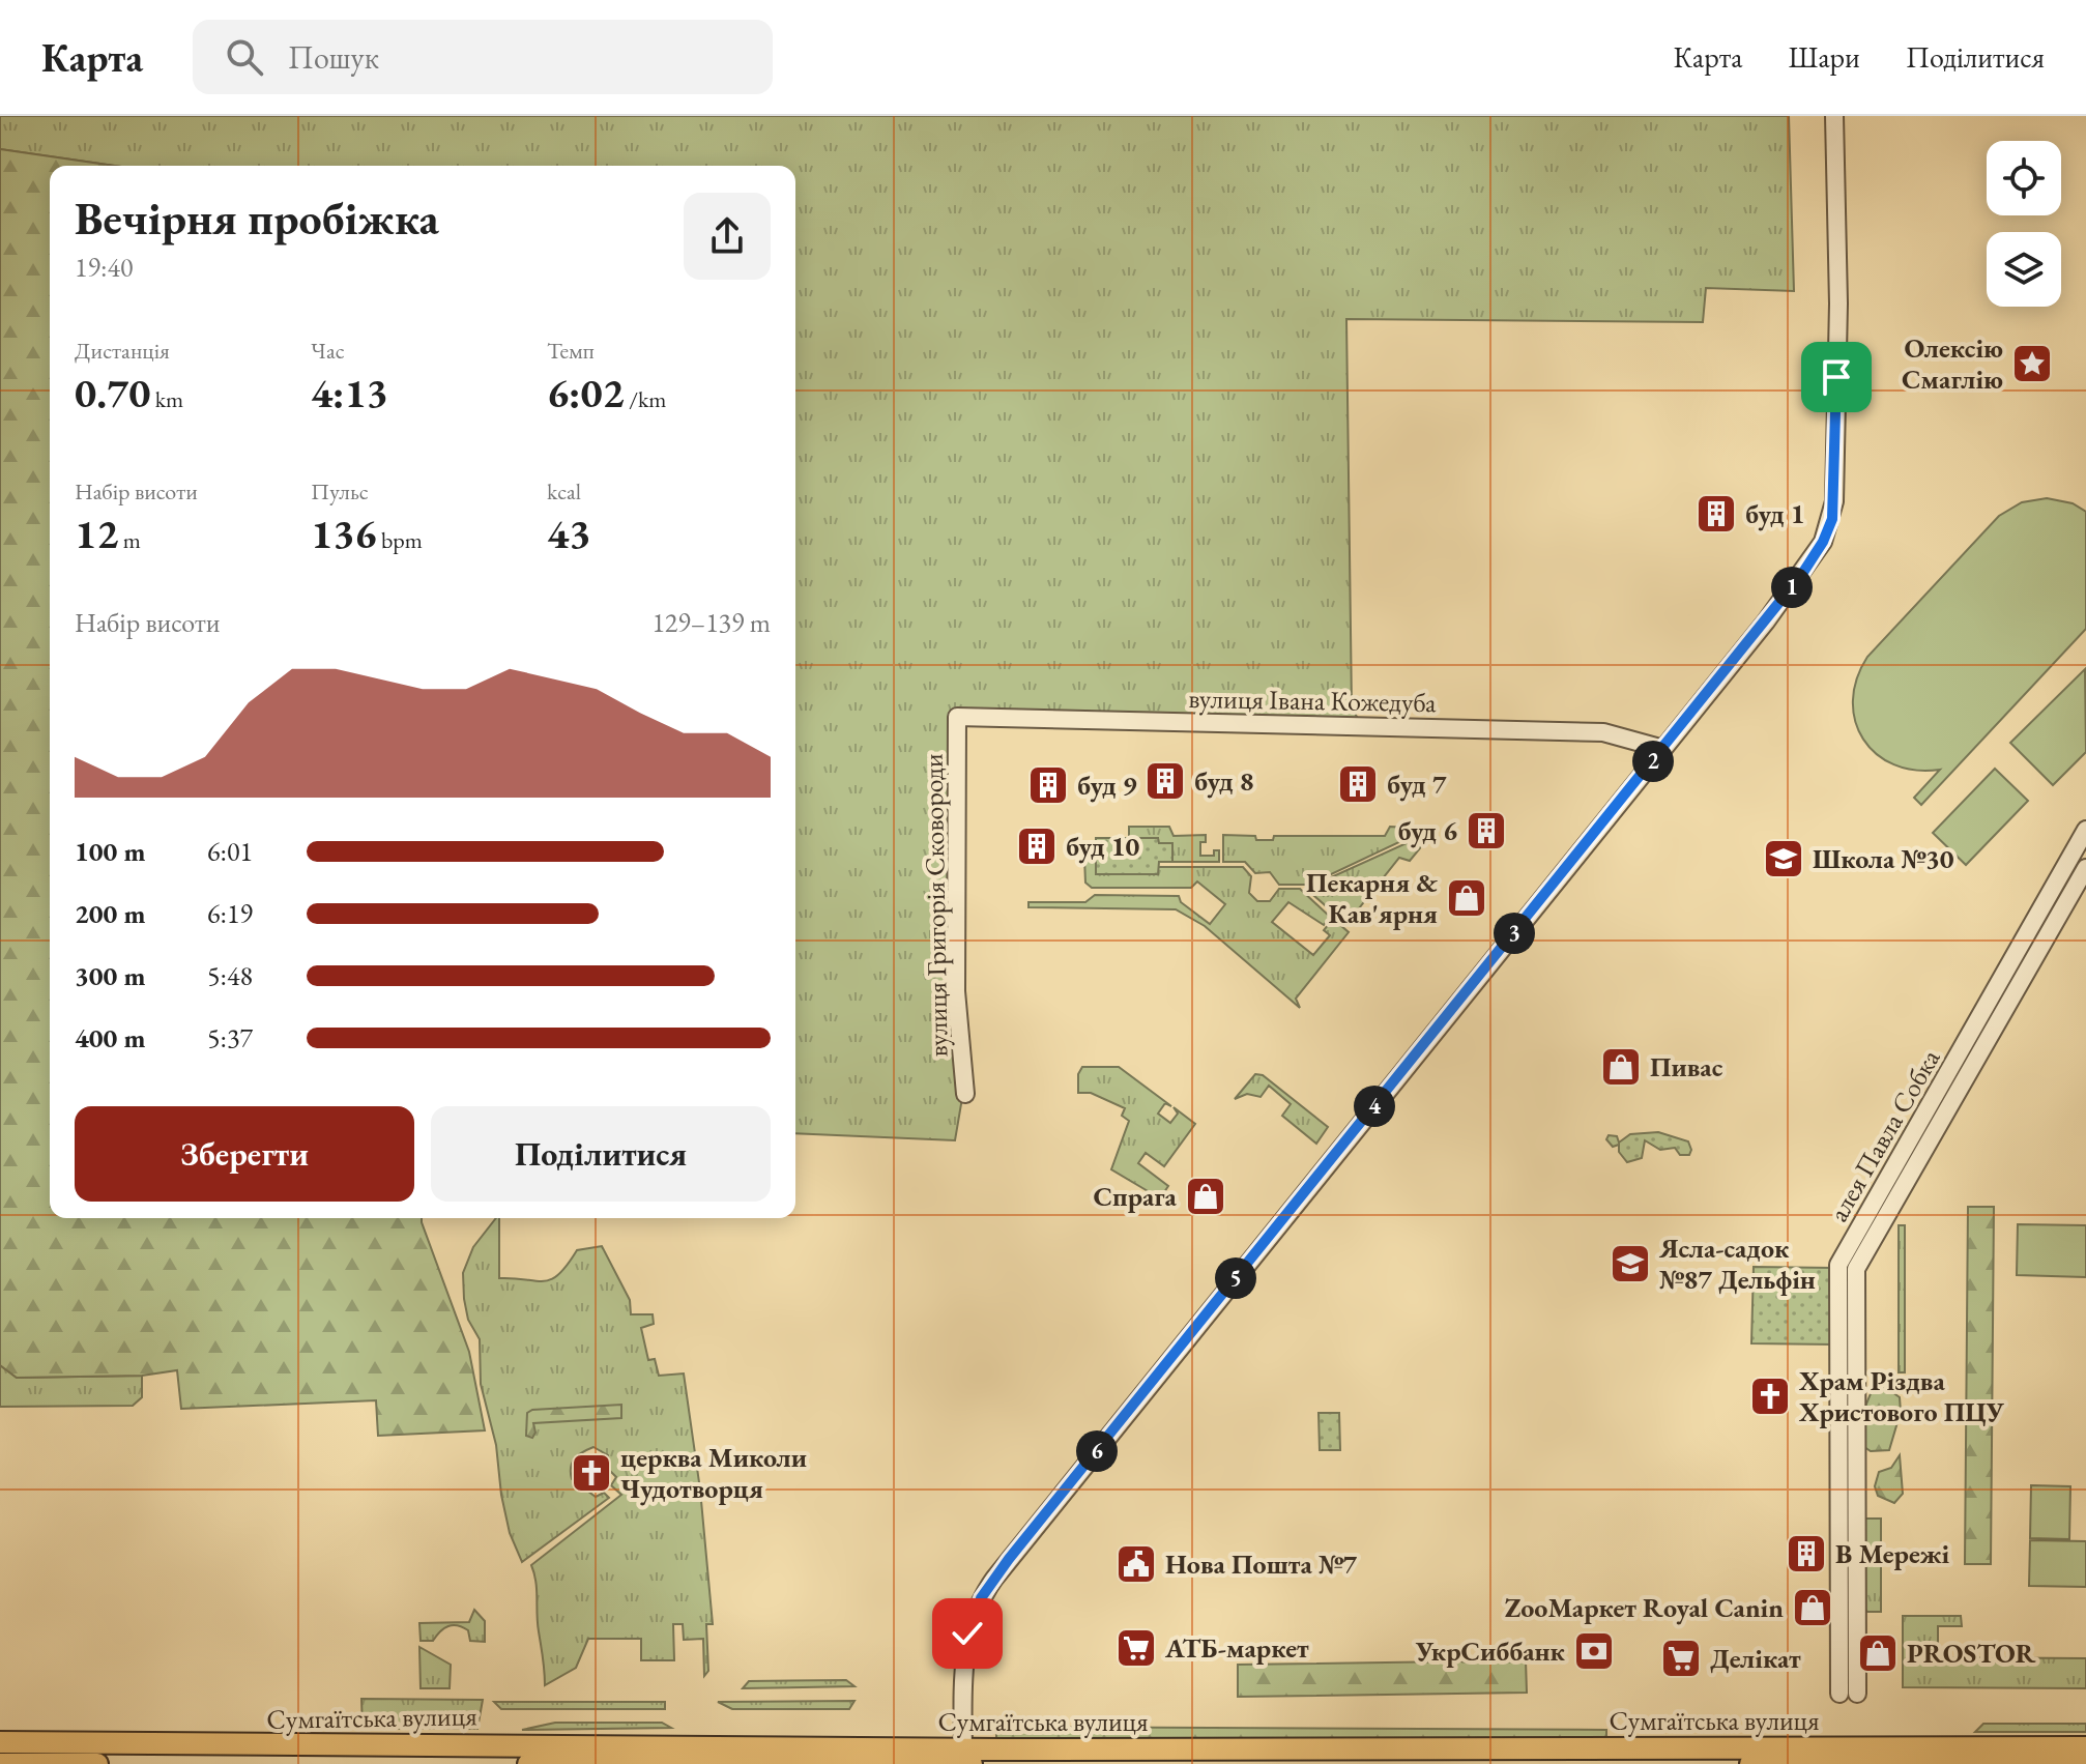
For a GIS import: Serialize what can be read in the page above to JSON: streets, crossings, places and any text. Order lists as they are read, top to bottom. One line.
{"streets":{"main road":["Сумгаїтська вулиця"],"street":["вулиця Івана Кожедуба","вулиця Григорія Сковороди","алея Павла Собка"]},"crossings":[["вулиця Івана Кожедуба","вулиця Григорія Сковороди"]],"places":{"place":["Олексію Смаглію"],"building":["буд 1","буд 8","буд 7","буд 9","буд 6","буд 10","В Мережі"],"school or university":["Школа №30","Ясла-садок №87 Дельфін"],"shop":["Пекарня & Кав'ярня","Пивас","Спрага","ZooМаркет Royal Canin","PROSTOR"],"church":["Храм Різдва Христового ПЦУ","церква Миколи Чудотворця"],"public building":["Нова Пошта №7"],"supermarket":["АТБ-маркет","Делікат"],"bank":["УкрСиббанк"]},"page":{"header":"Карта","search":"Пошук","nav":["Карта","Шари","Поділитися"],"heading":["Вечірня пробіжка","19:40"],"stats":[["Дистанція","0.70 km"],["Час","4:13"],["Темп","6:02 /km"],["Набір висоти","12 m"],["Пульс","136 bpm"],["kcal","43"]],"pins":["1","2","3","4","5","6"],"chart":["Набір висоти","129–139 m"],"list":[{"name":"100 m","note":"6:01"},{"name":"200 m","note":"6:19"},{"name":"300 m","note":"5:48"},{"name":"400 m","note":"5:37"}],"buttons":["Зберегти","Поділитися"]}}
